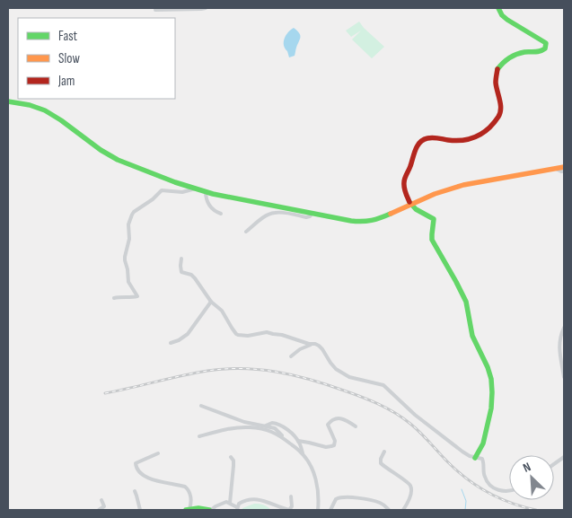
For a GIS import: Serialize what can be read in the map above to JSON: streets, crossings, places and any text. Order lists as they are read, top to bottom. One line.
{"legend":["Fast","Slow","Jam"],"north":"top left"}
